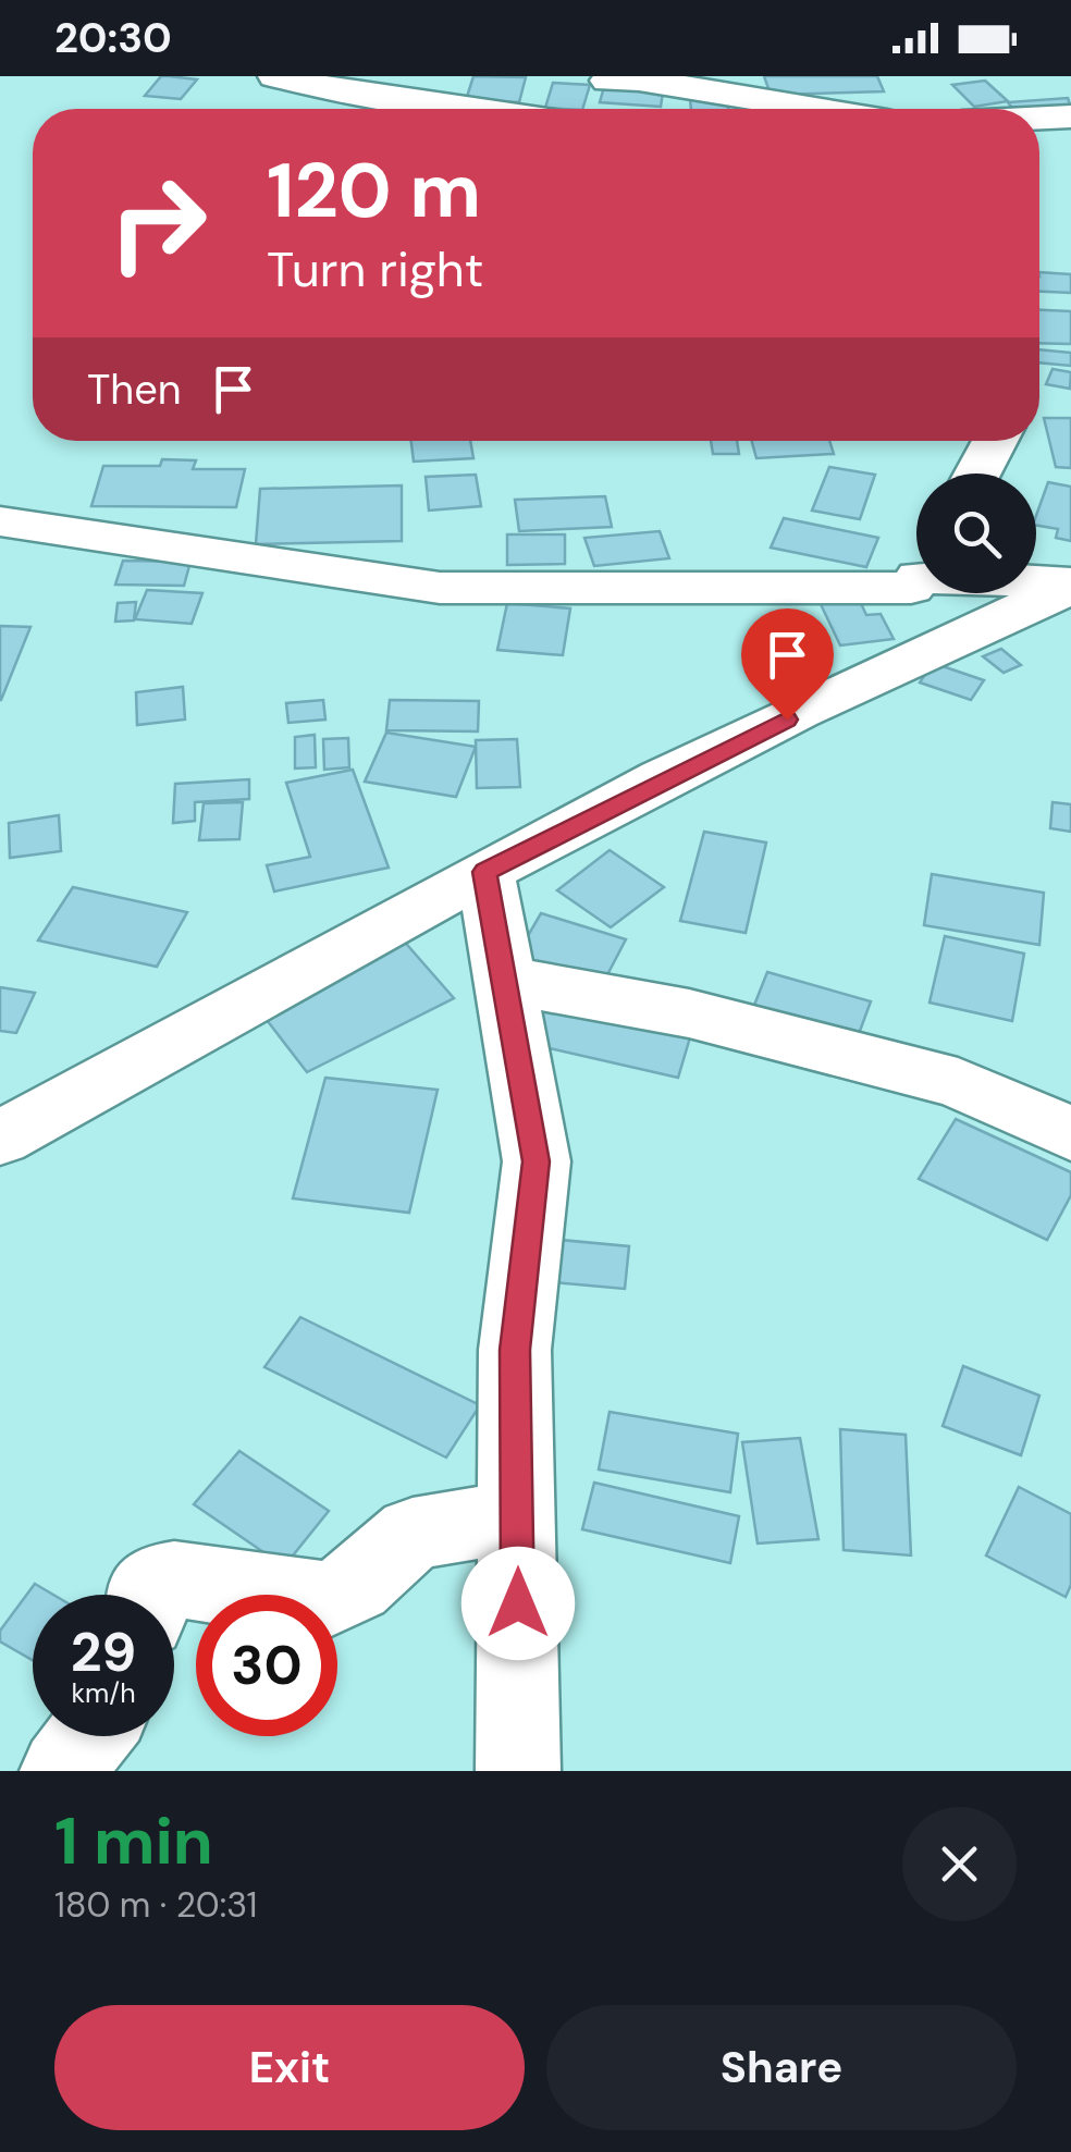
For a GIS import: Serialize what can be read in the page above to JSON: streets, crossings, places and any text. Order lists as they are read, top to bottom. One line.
{"page":{"status":"20:30","turn":["120 m","Turn right"],"then":"Then","speed":"29 km/h","limit":"30","heading":["1 min","180 m · 20:31"],"buttons":["Exit","Share"]}}
